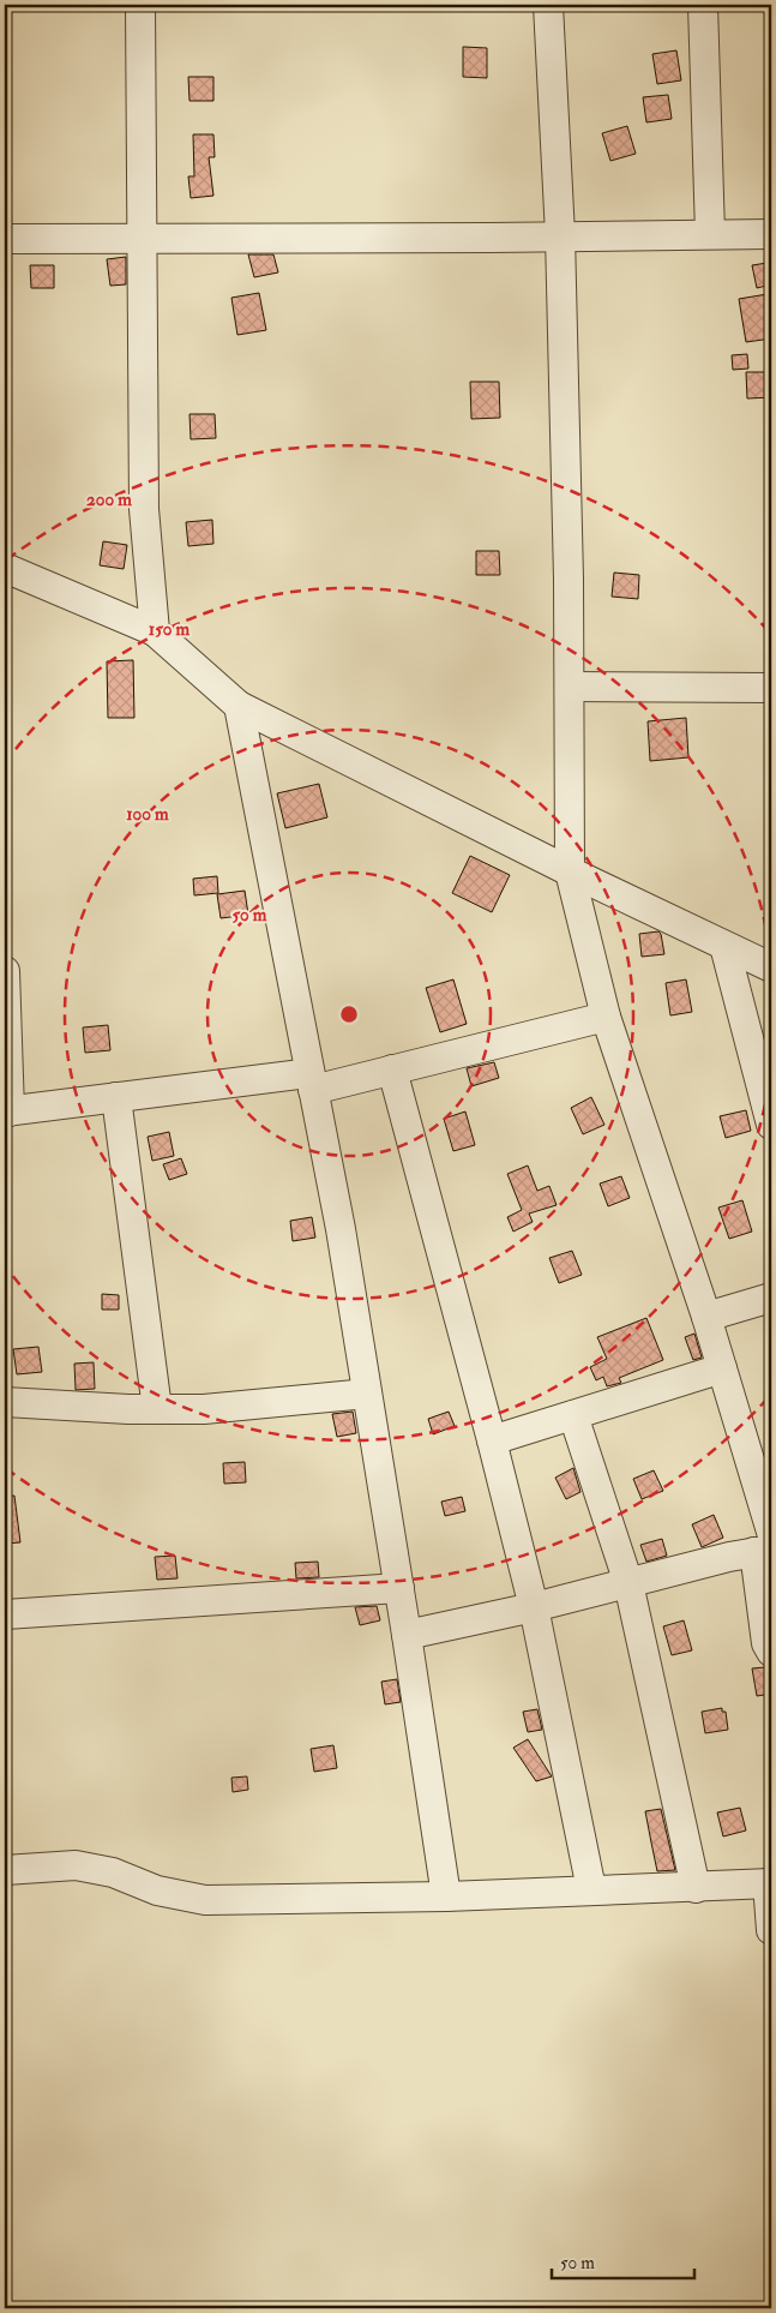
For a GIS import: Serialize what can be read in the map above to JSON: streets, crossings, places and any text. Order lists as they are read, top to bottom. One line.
{"scale_bar":"50 m","rings":["200 m","150 m","100 m","50 m"]}
